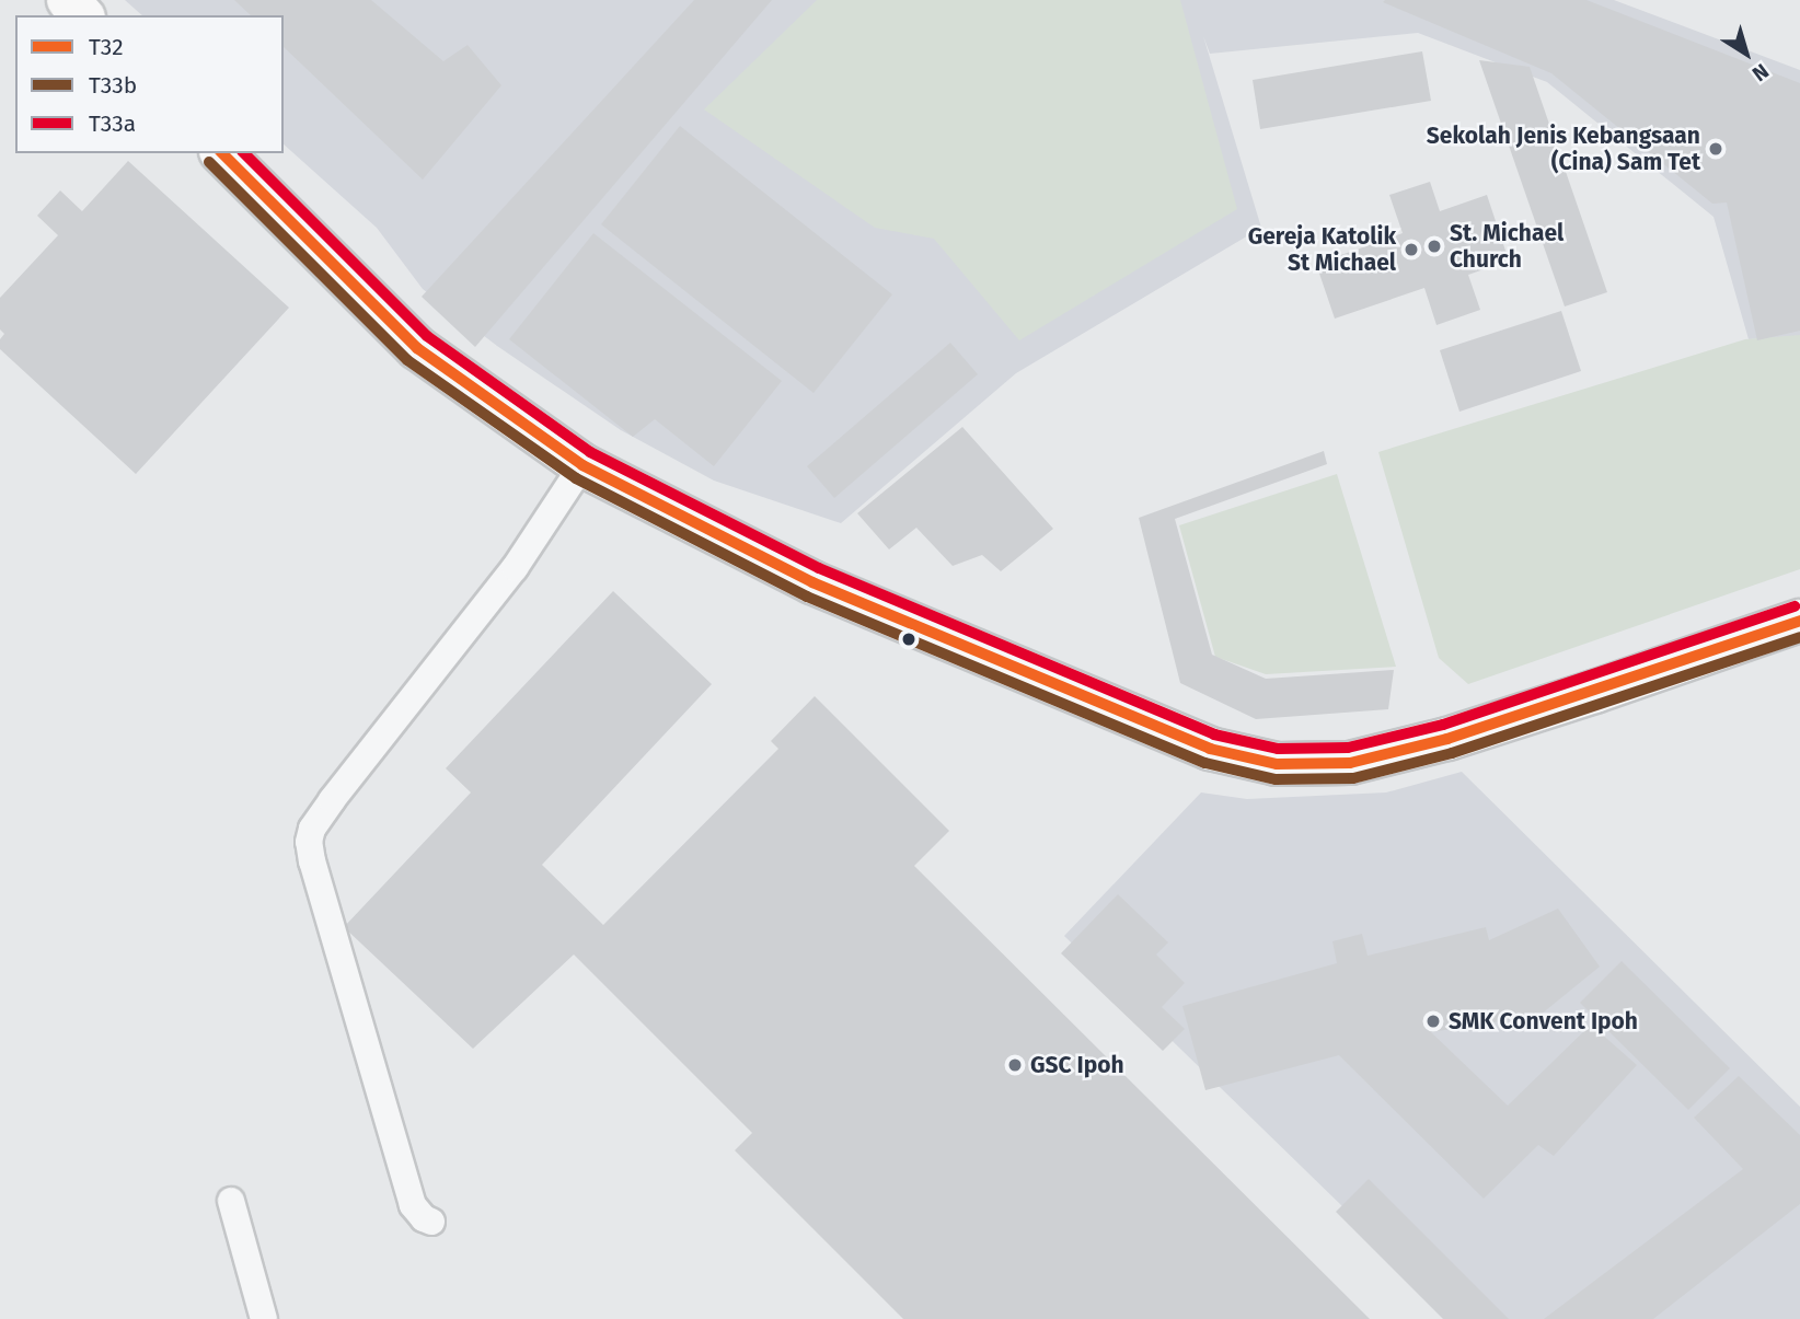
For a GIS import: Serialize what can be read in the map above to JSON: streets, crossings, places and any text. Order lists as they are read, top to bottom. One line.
{"places":["Sekolah Jenis Kebangsaan (Cina) Sam Tet","St. Michael Church","Gereja Katolik St Michael","SMK Convent Ipoh","GSC Ipoh"],"lines":["transit line T32","transit line T33a","transit line T33b"],"legend":["T32","T33b","T33a"],"north":"bottom right"}
